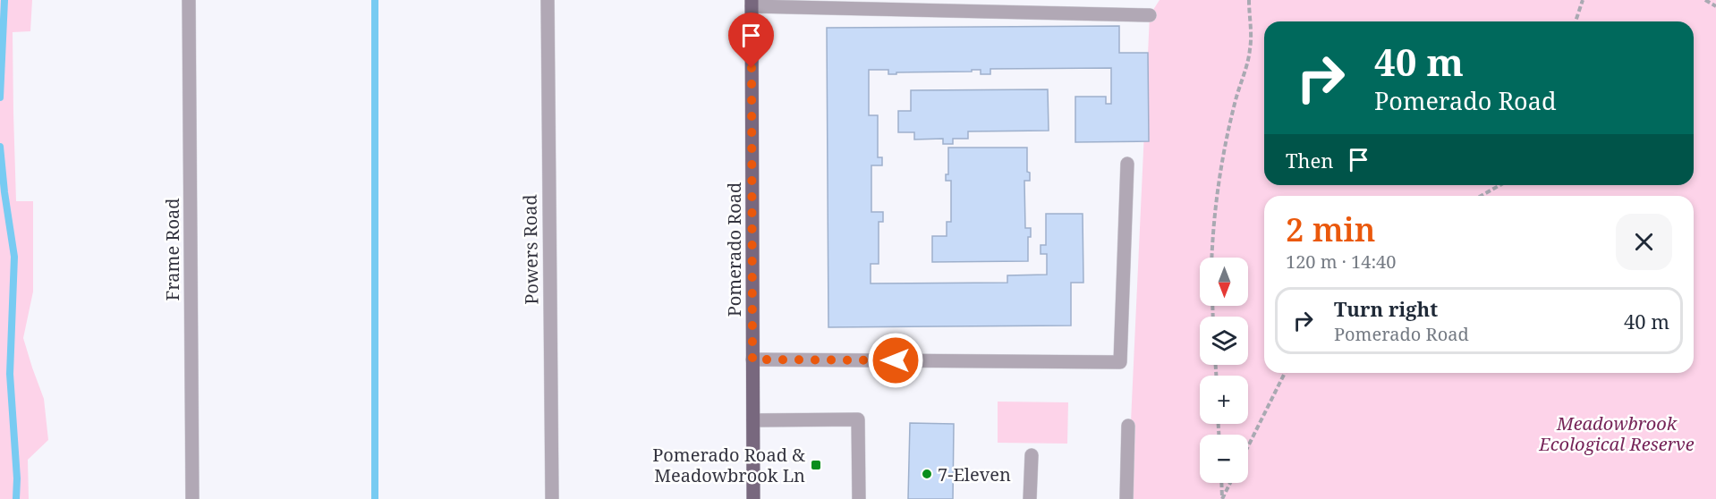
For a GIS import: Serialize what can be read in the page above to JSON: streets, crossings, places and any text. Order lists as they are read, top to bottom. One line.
{"streets":{"main road":["Pomerado Road"],"street":["Frame Road","Powers Road"]},"parks":["Meadowbrook Ecological Reserve"],"places":{"transit":["Pomerado Road & Meadowbrook Ln"],"other":["7-Eleven"]},"north":"bottom","page":{"turn":["40 m","Pomerado Road"],"then":"Then","heading":["2 min","120 m · 14:40"],"map_buttons":["+","−"],"list":[{"name":"Turn right","note":"Pomerado Road","value":"40 m"}]}}
